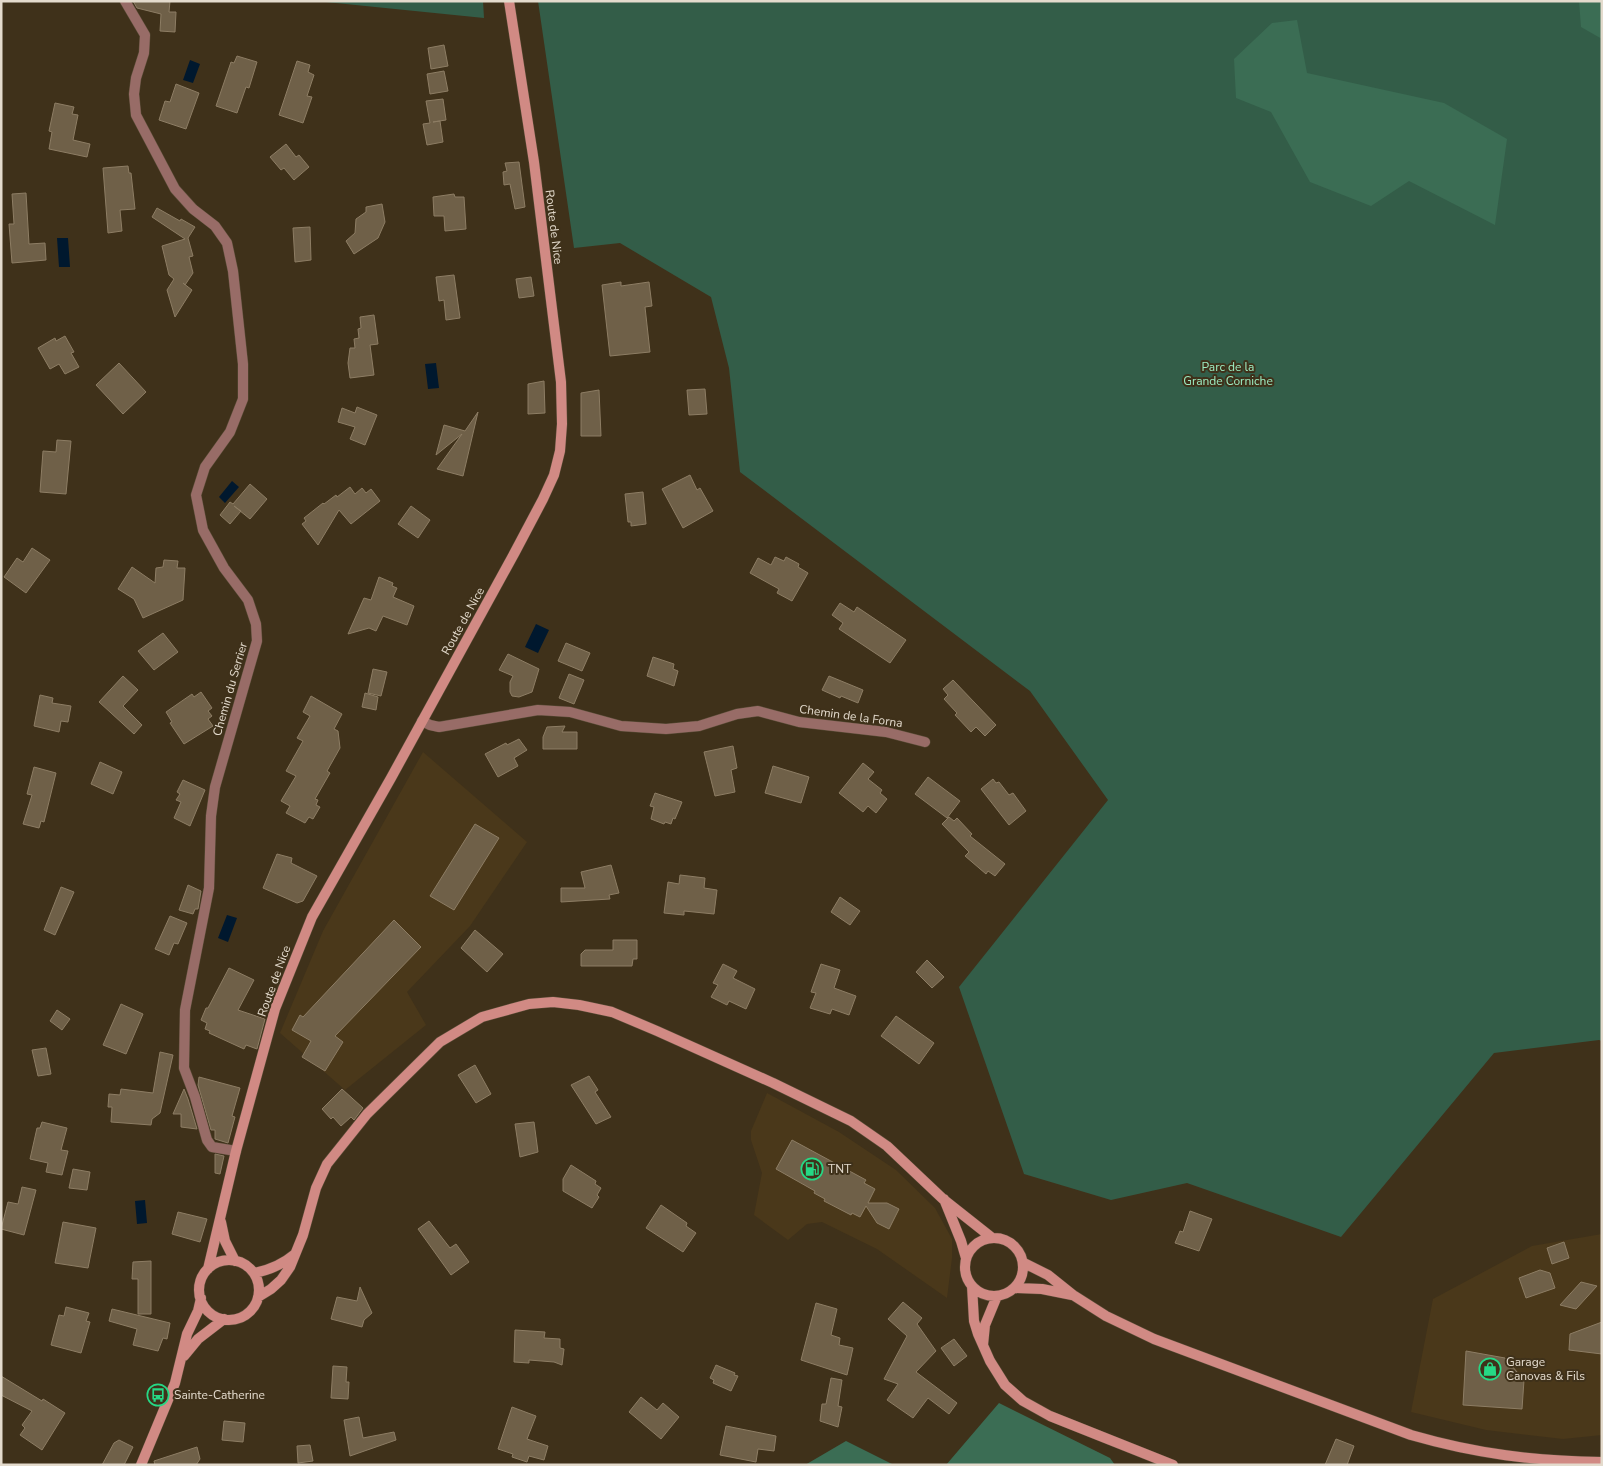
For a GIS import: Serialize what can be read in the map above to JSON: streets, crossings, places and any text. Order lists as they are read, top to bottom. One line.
{"streets":{"main road":["Route de Nice"],"street":["Chemin du Serrier","Chemin de la Forna"]},"crossings":[["Route de Nice","Chemin du Serrier"],["Route de Nice","Chemin de la Forna"]],"parks":["Parc de la Grande Corniche"],"places":{"fuel station":["TNT"],"shop":["Garage Canovas & Fils"],"bus stop":["Sainte-Catherine"]}}
